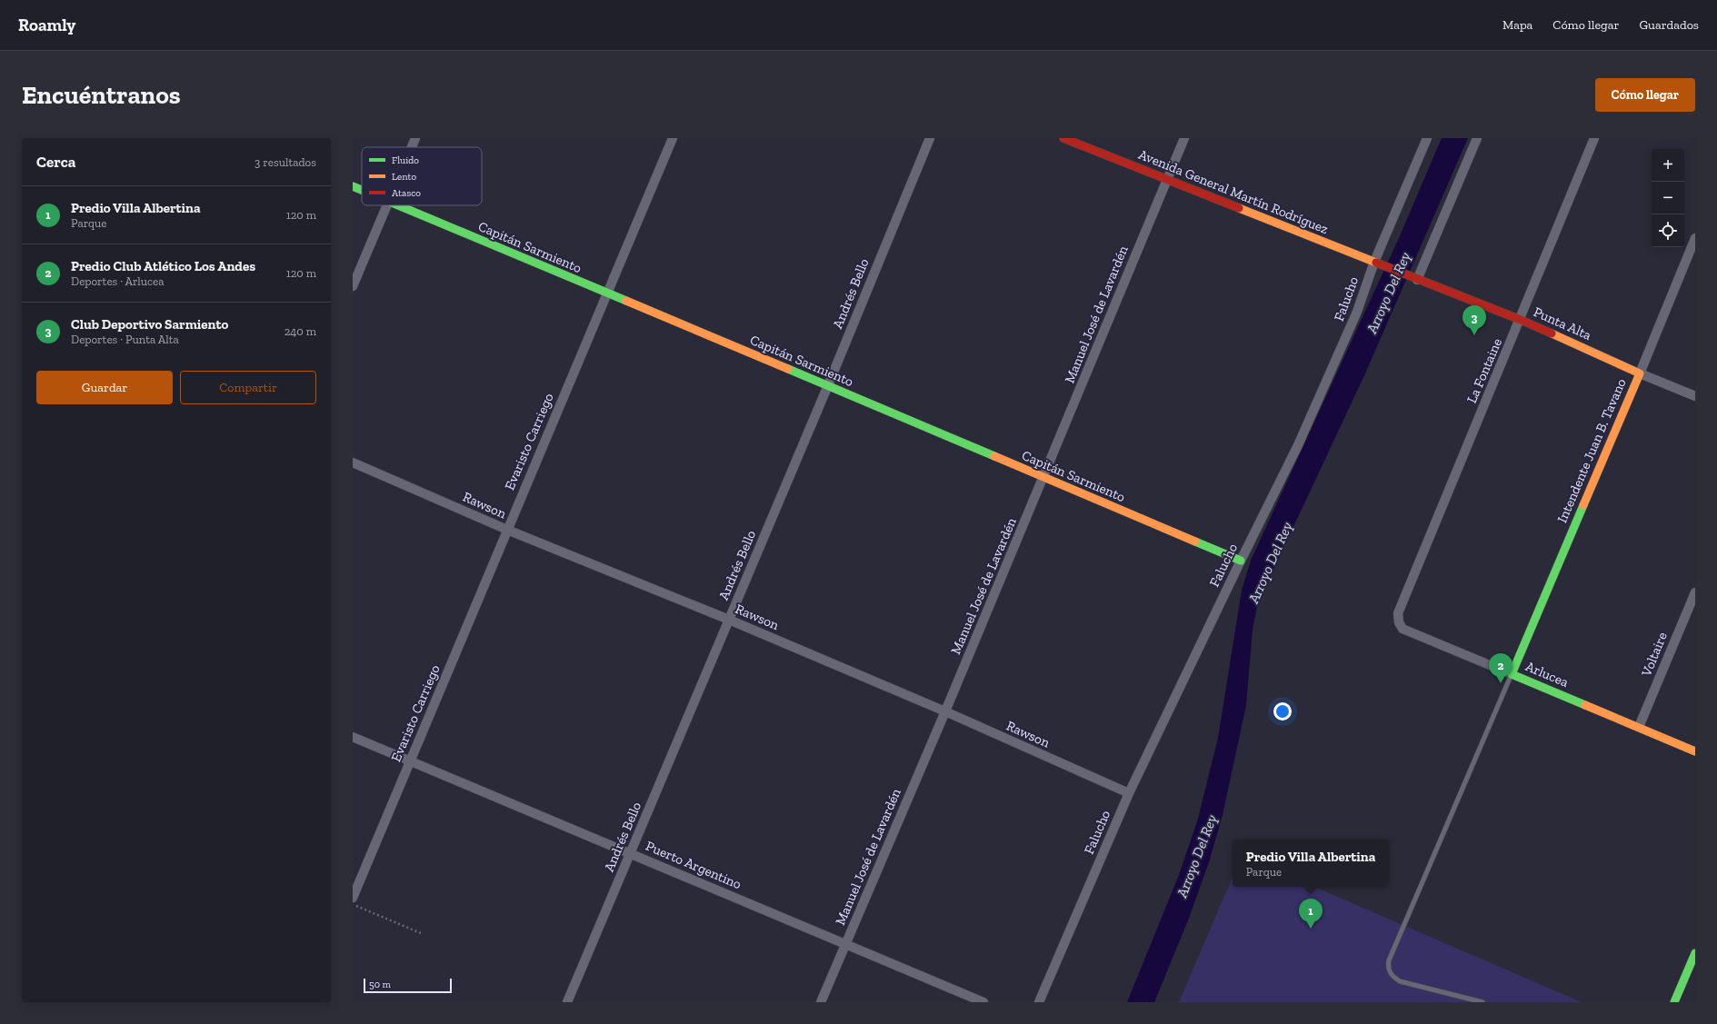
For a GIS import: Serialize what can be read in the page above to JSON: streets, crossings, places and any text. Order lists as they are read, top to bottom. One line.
{"streets":{"main road":["Avenida General Martín Rodríguez","Capitán Sarmiento","Punta Alta","Intendente Juan B. Tavano","Arlucea"],"street":["Andrés Bello","Falucho","Manuel José de Lavardén","La Fontaine","Evaristo Carriego","Rawson","Voltaire","Puerto Argentino"]},"crossings":[["Avenida General Martín Rodríguez","Falucho"],["Avenida General Martín Rodríguez","Manuel José de Lavardén"],["Avenida General Martín Rodríguez","Punta Alta"],["Capitán Sarmiento","Andrés Bello"],["Capitán Sarmiento","Falucho"],["Capitán Sarmiento","Manuel José de Lavardén"],["Capitán Sarmiento","Evaristo Carriego"],["Andrés Bello","Rawson"],["Andrés Bello","Puerto Argentino"],["Falucho","Rawson"],["Manuel José de Lavardén","Rawson"],["Manuel José de Lavardén","Puerto Argentino"],["Punta Alta","La Fontaine"],["Punta Alta","Intendente Juan B. Tavano"],["La Fontaine","Arlucea"],["Evaristo Carriego","Rawson"],["Evaristo Carriego","Puerto Argentino"],["Intendente Juan B. Tavano","Arlucea"],["Voltaire","Arlucea"]],"water":["Arroyo Del Rey"],"legend":["Fluido","Lento","Atasco"],"scale_bar":"50 m","page":{"header":"Roamly","nav":["Mapa","Cómo llegar","Guardados"],"buttons":["Cómo llegar",["Guardar","Compartir"]],"title":"Encuéntranos","heading":["Cerca","3 resultados"],"map_buttons":["+","−"],"list":[{"mark":"1","name":"Predio Villa Albertina","note":"Parque","value":"120 m"},{"mark":"2","name":"Predio Club Atlético Los Andes","note":"Deportes · Arlucea","value":"120 m"},{"mark":"3","name":"Club Deportivo Sarmiento","note":"Deportes · Punta Alta","value":"240 m"}],"pins":["3","2","1"],"popup":["Predio Villa Albertina","Parque"],"scale":"50 m"}}
